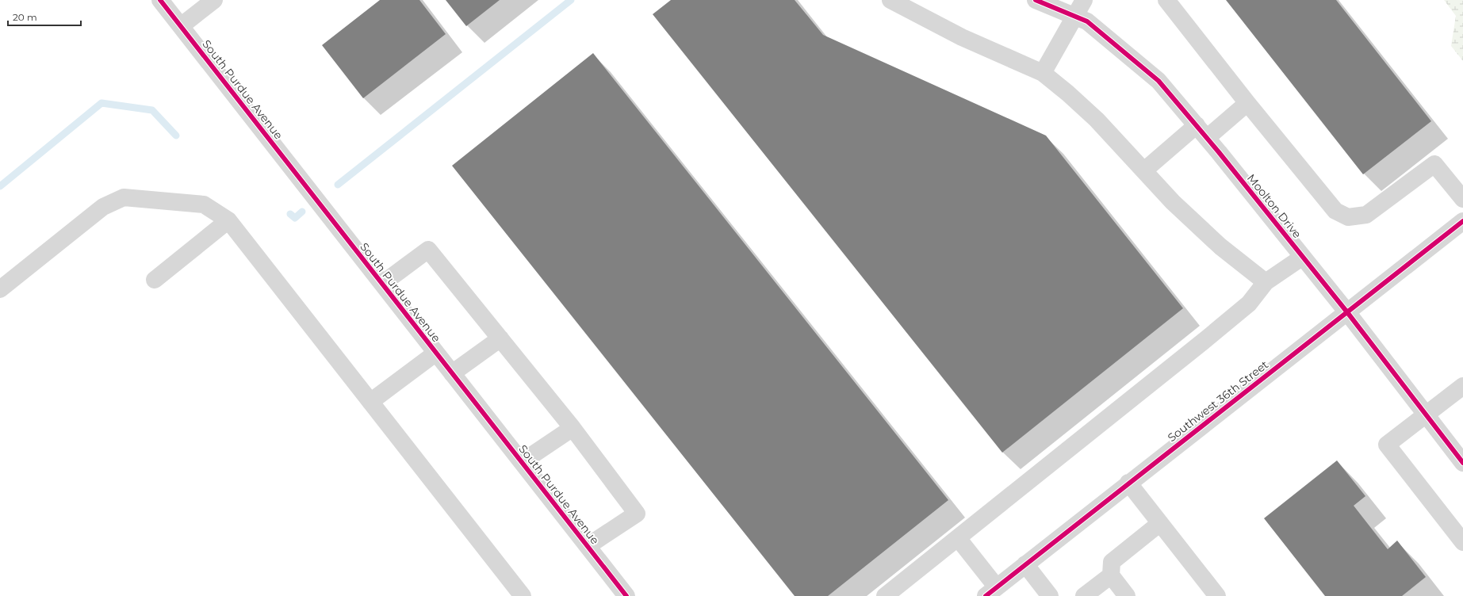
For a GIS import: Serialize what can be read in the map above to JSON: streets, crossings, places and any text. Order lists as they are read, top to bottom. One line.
{"streets":{"street":["South Purdue Avenue","Moolton Drive","Southwest 36th Street"]},"crossings":[["Moolton Drive","Southwest 36th Street"]],"scale_bar":"20 m"}
